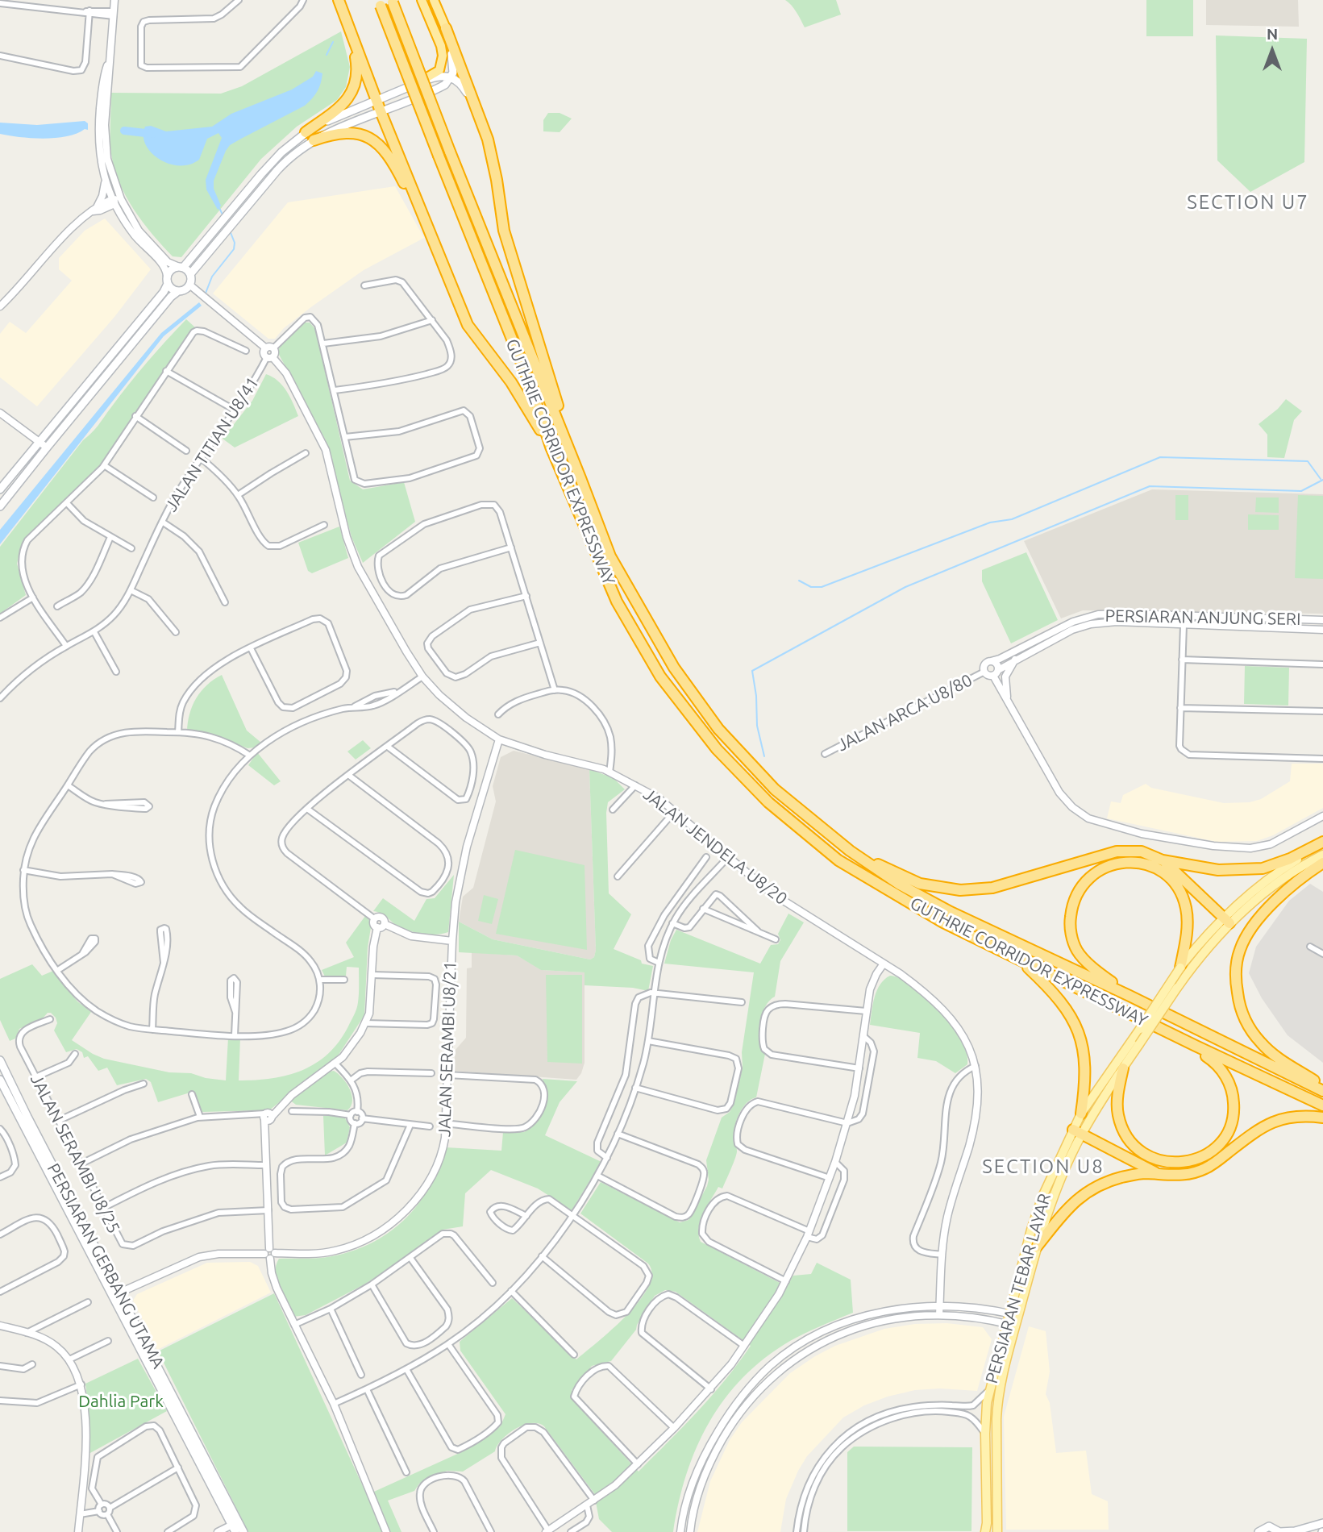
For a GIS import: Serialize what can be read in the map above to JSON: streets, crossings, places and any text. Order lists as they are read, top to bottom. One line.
{"streets":{"highway":["GUTHRIE CORRIDOR EXPRESSWAY"],"main road":["PERSIARAN GERBANG UTAMA","PERSIARAN TEBAR LAYAR"],"street":["JALAN TITIAN U8/41","PERSIARAN ANJUNG SERI","JALAN ARCA U8/80","JALAN JENDELA U8/20","JALAN SERAMBI U8/21","JALAN SERAMBI U8/25"]},"crossings":[["JALAN TITIAN U8/41","JALAN JENDELA U8/20"],["PERSIARAN ANJUNG SERI","JALAN ARCA U8/80"],["JALAN JENDELA U8/20","JALAN SERAMBI U8/21"],["JALAN SERAMBI U8/21","PERSIARAN GERBANG UTAMA"]],"districts":["SECTION U7","SECTION U8"],"parks":["Dahlia Park"],"north":"top"}
